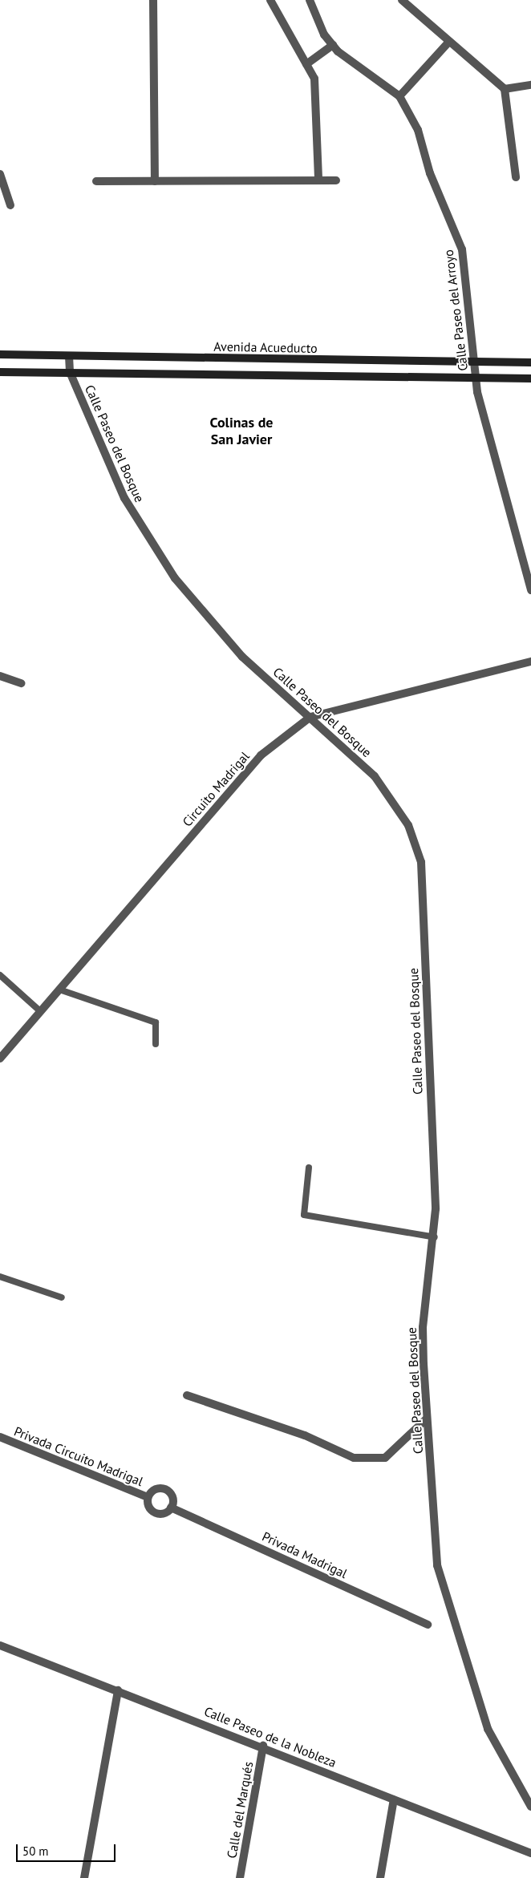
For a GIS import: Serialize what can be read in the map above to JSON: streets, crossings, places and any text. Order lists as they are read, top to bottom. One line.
{"streets":{"main road":["Avenida Acueducto"],"street":["Calle Paseo del Arroyo","Calle Paseo del Bosque","Circuito Madrigal","Privada Circuito Madrigal","Privada Madrigal","Calle Paseo de la Nobleza","Calle del Marqués"]},"crossings":[["Calle Paseo del Arroyo","Avenida Acueducto"],["Avenida Acueducto","Calle Paseo del Bosque"],["Calle Paseo del Bosque","Circuito Madrigal"],["Privada Circuito Madrigal","Privada Madrigal"],["Calle Paseo de la Nobleza","Calle del Marqués"]],"districts":["Colinas de San Javier"],"scale_bar":"50 m"}
